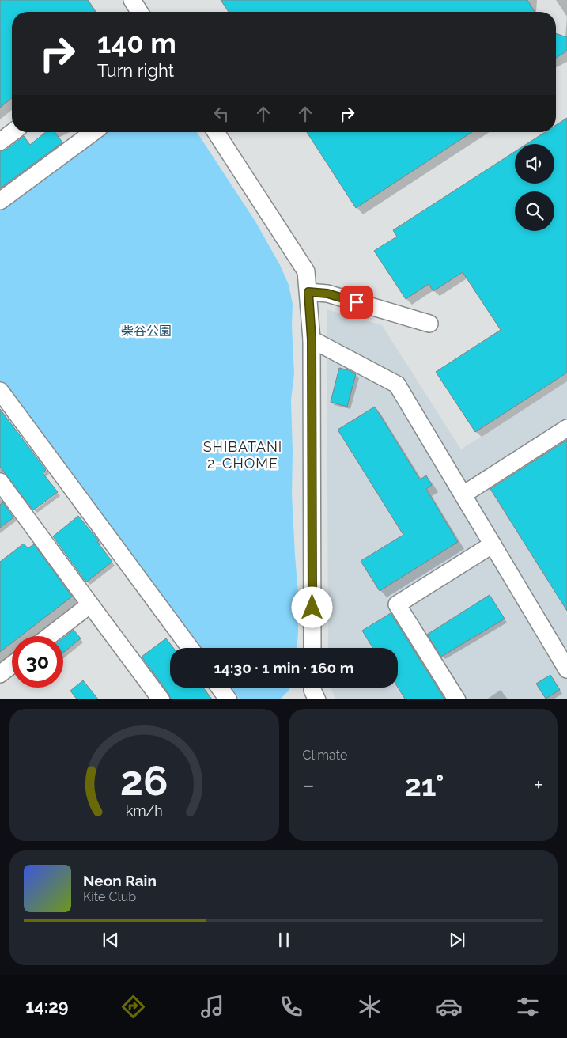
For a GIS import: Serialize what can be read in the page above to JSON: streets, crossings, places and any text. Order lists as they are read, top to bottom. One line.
{"districts":["SHIBATANI 2-CHOME"],"parks":["柴谷公園"],"page":{"turn":["140 m","Turn right"],"limit":"30","trip":"14:30 · 1 min · 160 m","tile":"Climate","heat":["−","21°","+"],"song":["Neon Rain","Kite Club"],"tabs":"14:29","gauge":["26","km/h"]}}
